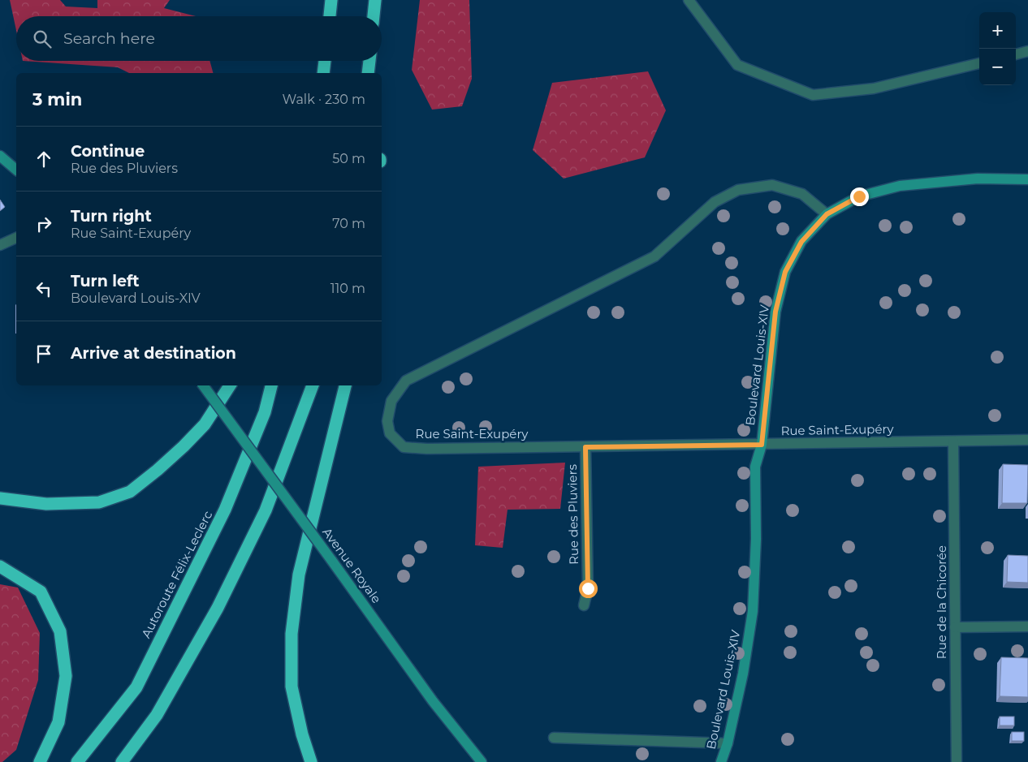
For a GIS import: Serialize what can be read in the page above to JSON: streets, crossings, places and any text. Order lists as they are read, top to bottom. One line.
{"streets":{"highway":["Autoroute Félix-Leclerc"],"main road":["Boulevard Louis-XIV","Avenue Royale"],"street":["Rue Saint-Exupéry","Rue des Pluviers","Rue de la Chicorée"]},"crossings":[["Boulevard Louis-XIV","Rue Saint-Exupéry"],["Rue Saint-Exupéry","Rue des Pluviers"],["Rue Saint-Exupéry","Rue de la Chicorée"]],"page":{"map_buttons":["+","−"],"search":"Search here","heading":["3 min","Walk · 230 m"],"list":[["Continue","Rue des Pluviers","50 m"],["Turn right","Rue Saint-Exupéry","70 m"],["Turn left","Boulevard Louis-XIV","110 m"],"Arrive at destination"]}}
